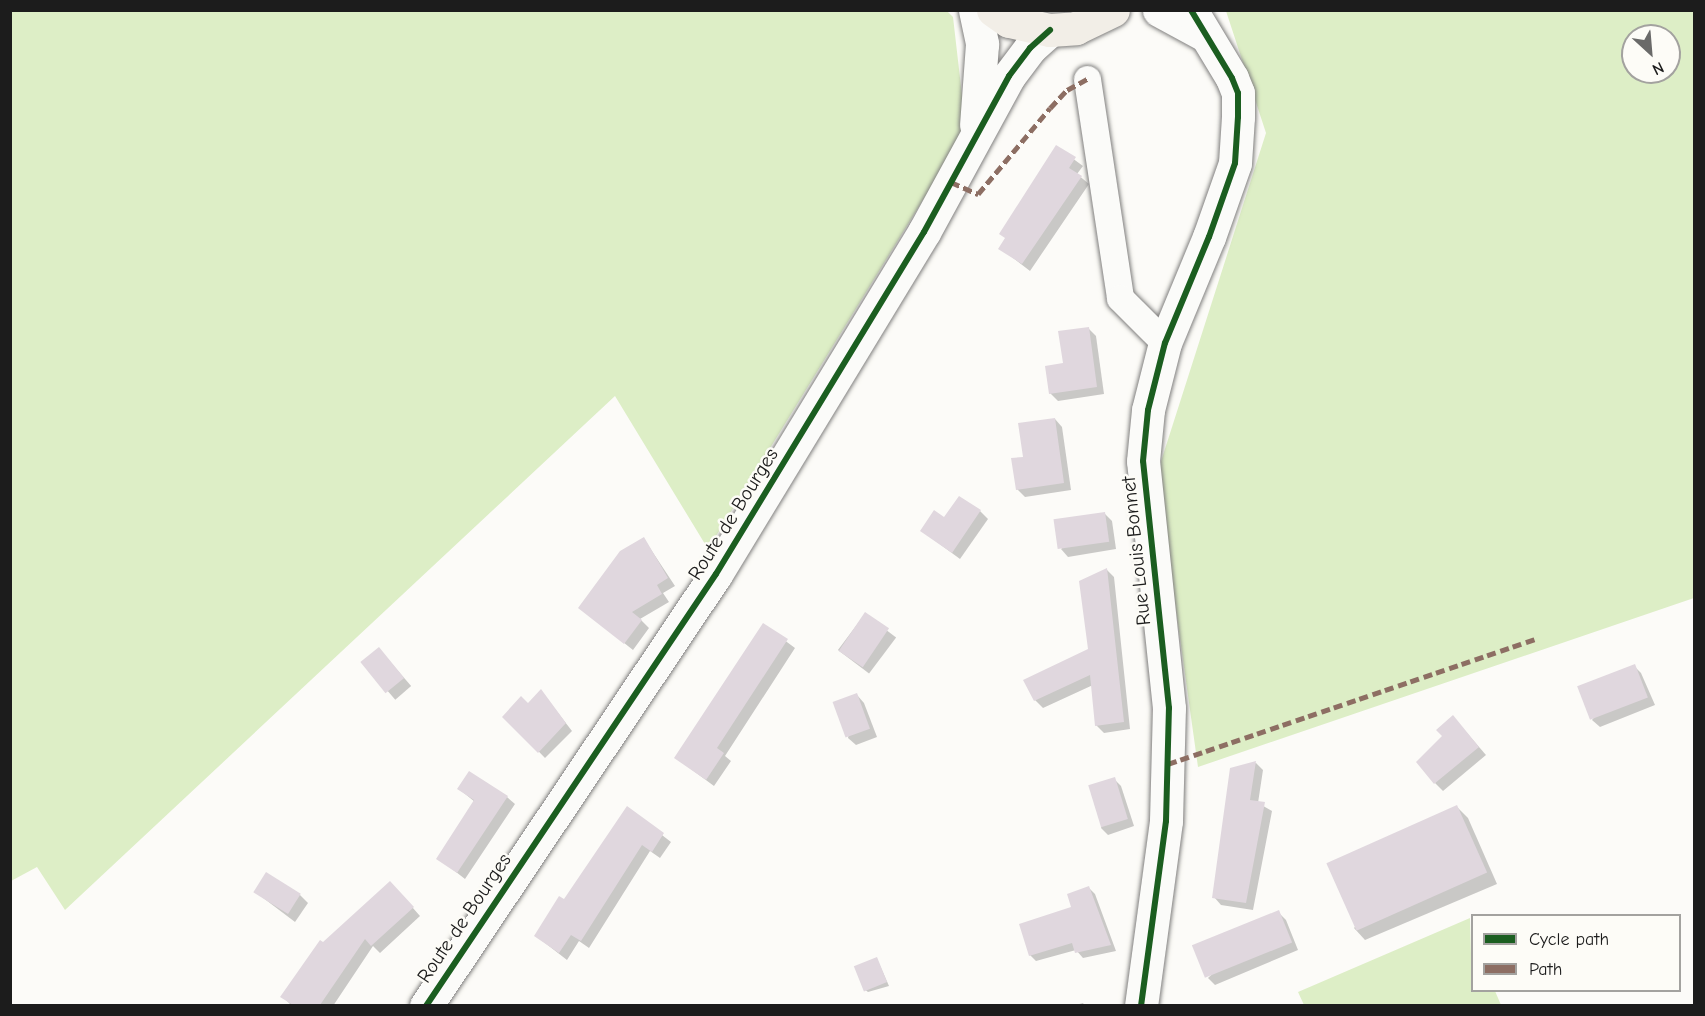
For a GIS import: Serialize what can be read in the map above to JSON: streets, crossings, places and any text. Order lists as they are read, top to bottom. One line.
{"streets":{"street":["Route de Bourges","Rue Louis Bonnet"]},"legend":["Cycle path","Path"],"north":"bottom right"}
